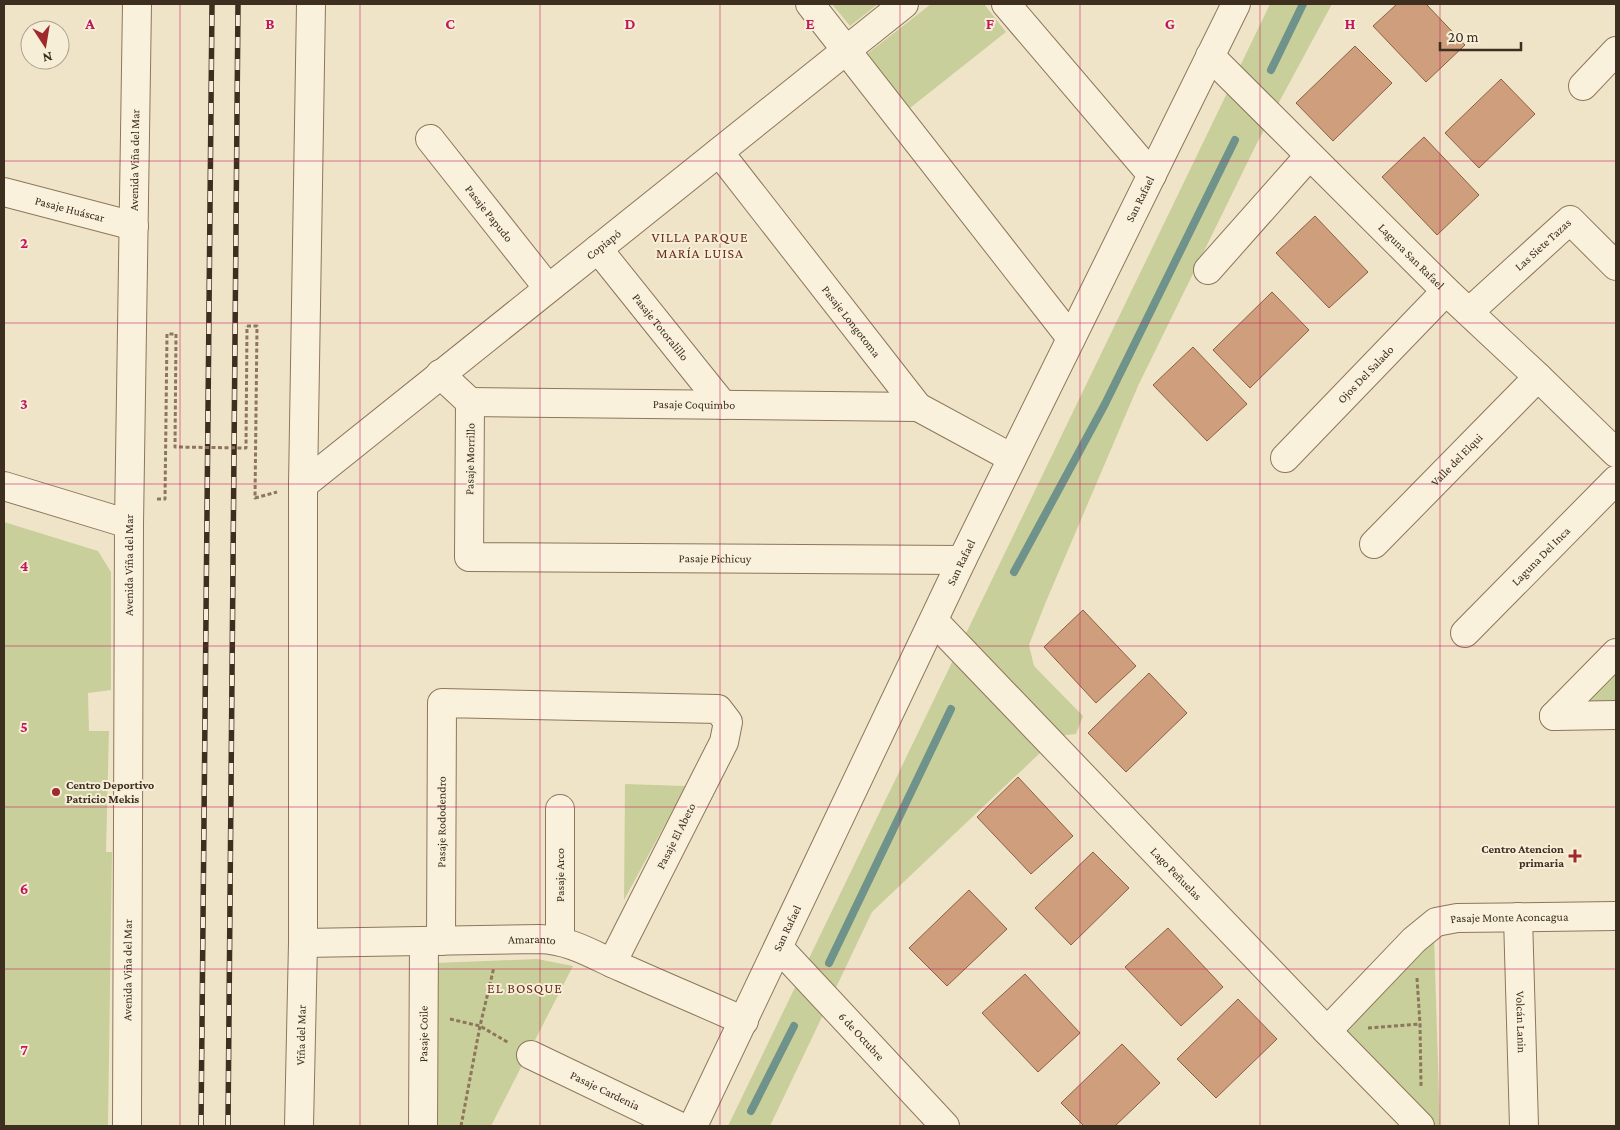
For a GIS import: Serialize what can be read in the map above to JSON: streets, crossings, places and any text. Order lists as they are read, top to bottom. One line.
{"streets":{"street":["Avenida Viña del Mar","San Rafael","Pasaje Huáscar","Pasaje Papudo","Copiapó","Las Siete Tazas","Laguna San Rafael","Pasaje Longotoma","Pasaje Totoralillo","Ojos Del Salado","Pasaje Coquimbo","Pasaje Morrillo","Valle del Elqui","Laguna Del Inca","Pasaje Pichicuy","Pasaje Rododendro","Pasaje El Abeto","Lago Peñuelas","Pasaje Arco","Pasaje Monte Aconcagua","Amaranto","Volcán Lanin","Viña del Mar","Pasaje Coile","6 de Octubre","Pasaje Cardenia"]},"crossings":[["Avenida Viña del Mar","Pasaje Huáscar"],["San Rafael","Laguna San Rafael"],["San Rafael","Pasaje Longotoma"],["San Rafael","Pasaje Pichicuy"],["San Rafael","Lago Peñuelas"],["San Rafael","Amaranto"],["San Rafael","6 de Octubre"],["Pasaje Papudo","Copiapó"],["Copiapó","Pasaje Longotoma"],["Copiapó","Pasaje Totoralillo"],["Las Siete Tazas","Laguna San Rafael"],["Laguna San Rafael","Ojos Del Salado"],["Laguna San Rafael","Valle del Elqui"],["Pasaje Longotoma","Pasaje Coquimbo"],["Pasaje Totoralillo","Pasaje Coquimbo"],["Pasaje Coquimbo","Pasaje Morrillo"],["Pasaje Morrillo","Pasaje Pichicuy"],["Pasaje Rododendro","Pasaje El Abeto"],["Pasaje Rododendro","Amaranto"],["Pasaje Rododendro","Pasaje Coile"],["Pasaje El Abeto","Amaranto"],["Lago Peñuelas","Pasaje Monte Aconcagua"],["Pasaje Arco","Amaranto"],["Pasaje Monte Aconcagua","Volcán Lanin"],["Amaranto","Viña del Mar"],["Amaranto","Pasaje Coile"]],"districts":["VILLA PARQUE MARÍA LUISA","EL BOSQUE"],"places":{"other":["Centro Deportivo Patricio Mekis"],"health":["Centro Atencion primaria"]},"scale_bar":"20 m","north":"bottom","grid":{"columns":["A","B","C","D","E","F","G","H"],"rows":["2","3","4","5","6","7"]}}
